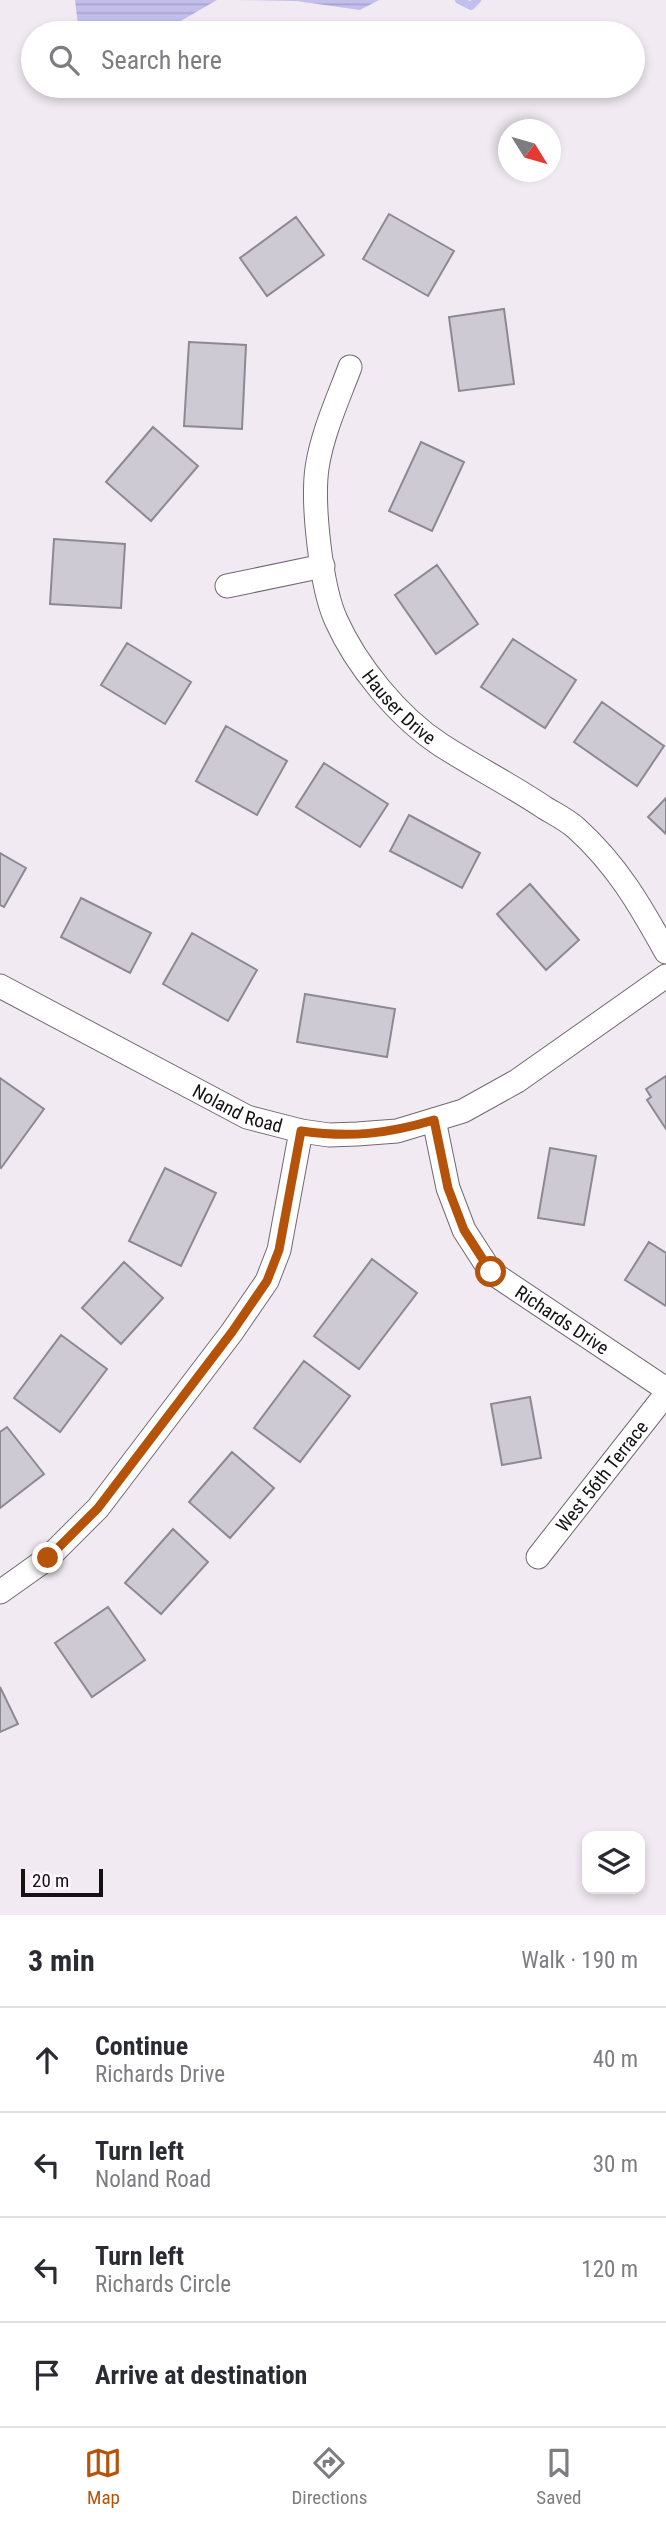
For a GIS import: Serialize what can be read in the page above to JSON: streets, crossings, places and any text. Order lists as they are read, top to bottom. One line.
{"streets":{"street":["Hauser Drive","Noland Road","Richards Drive","West 56th Terrace"]},"crossings":[["Noland Road","Richards Drive"],["Richards Drive","West 56th Terrace"]],"scale_bar":"20 m","north":"bottom right","page":{"search":"Search here","scale":"20 m","heading":["3 min","Walk · 190 m"],"list":[["Continue","Richards Drive","40 m"],["Turn left","Noland Road","30 m"],["Turn left","Richards Circle","120 m"],"Arrive at destination"],"nav":["Map","Directions","Saved"]}}
